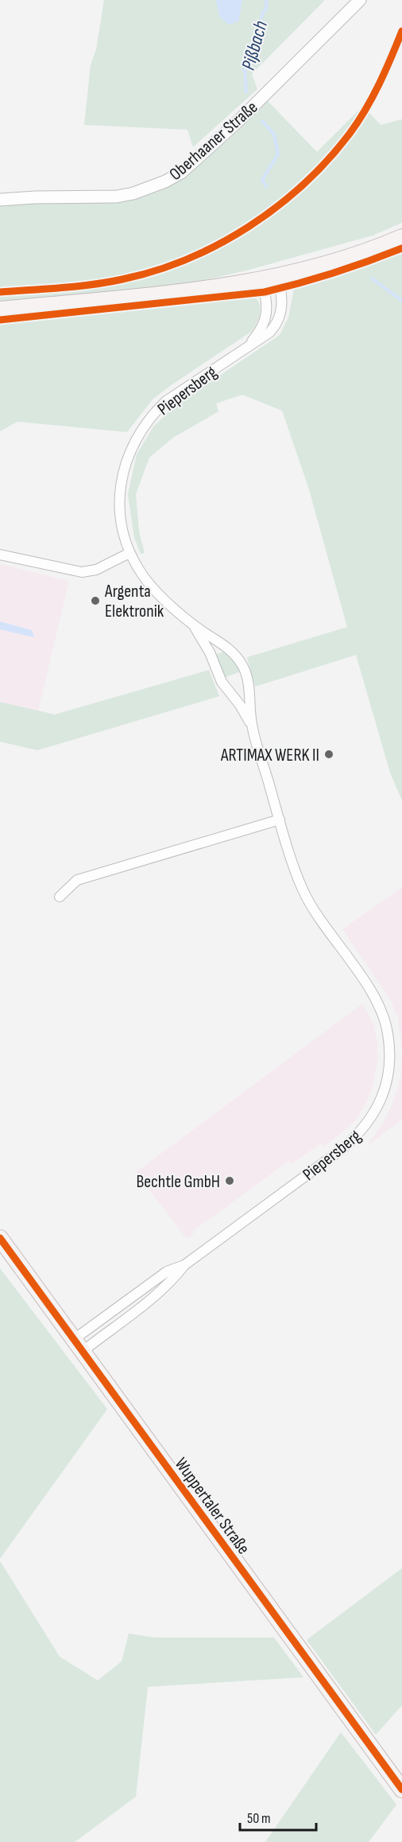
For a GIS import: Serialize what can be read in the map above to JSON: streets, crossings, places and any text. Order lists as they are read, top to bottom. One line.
{"streets":{"main road":["Wuppertaler Straße"],"street":["Oberhaaner Straße","Piepersberg"]},"crossings":[["Piepersberg","Wuppertaler Straße"]],"water":["Pißbach"],"places":["Argenta Elektronik","ARTIMAX WERK II","Bechtle GmbH"],"scale_bar":"50 m"}
